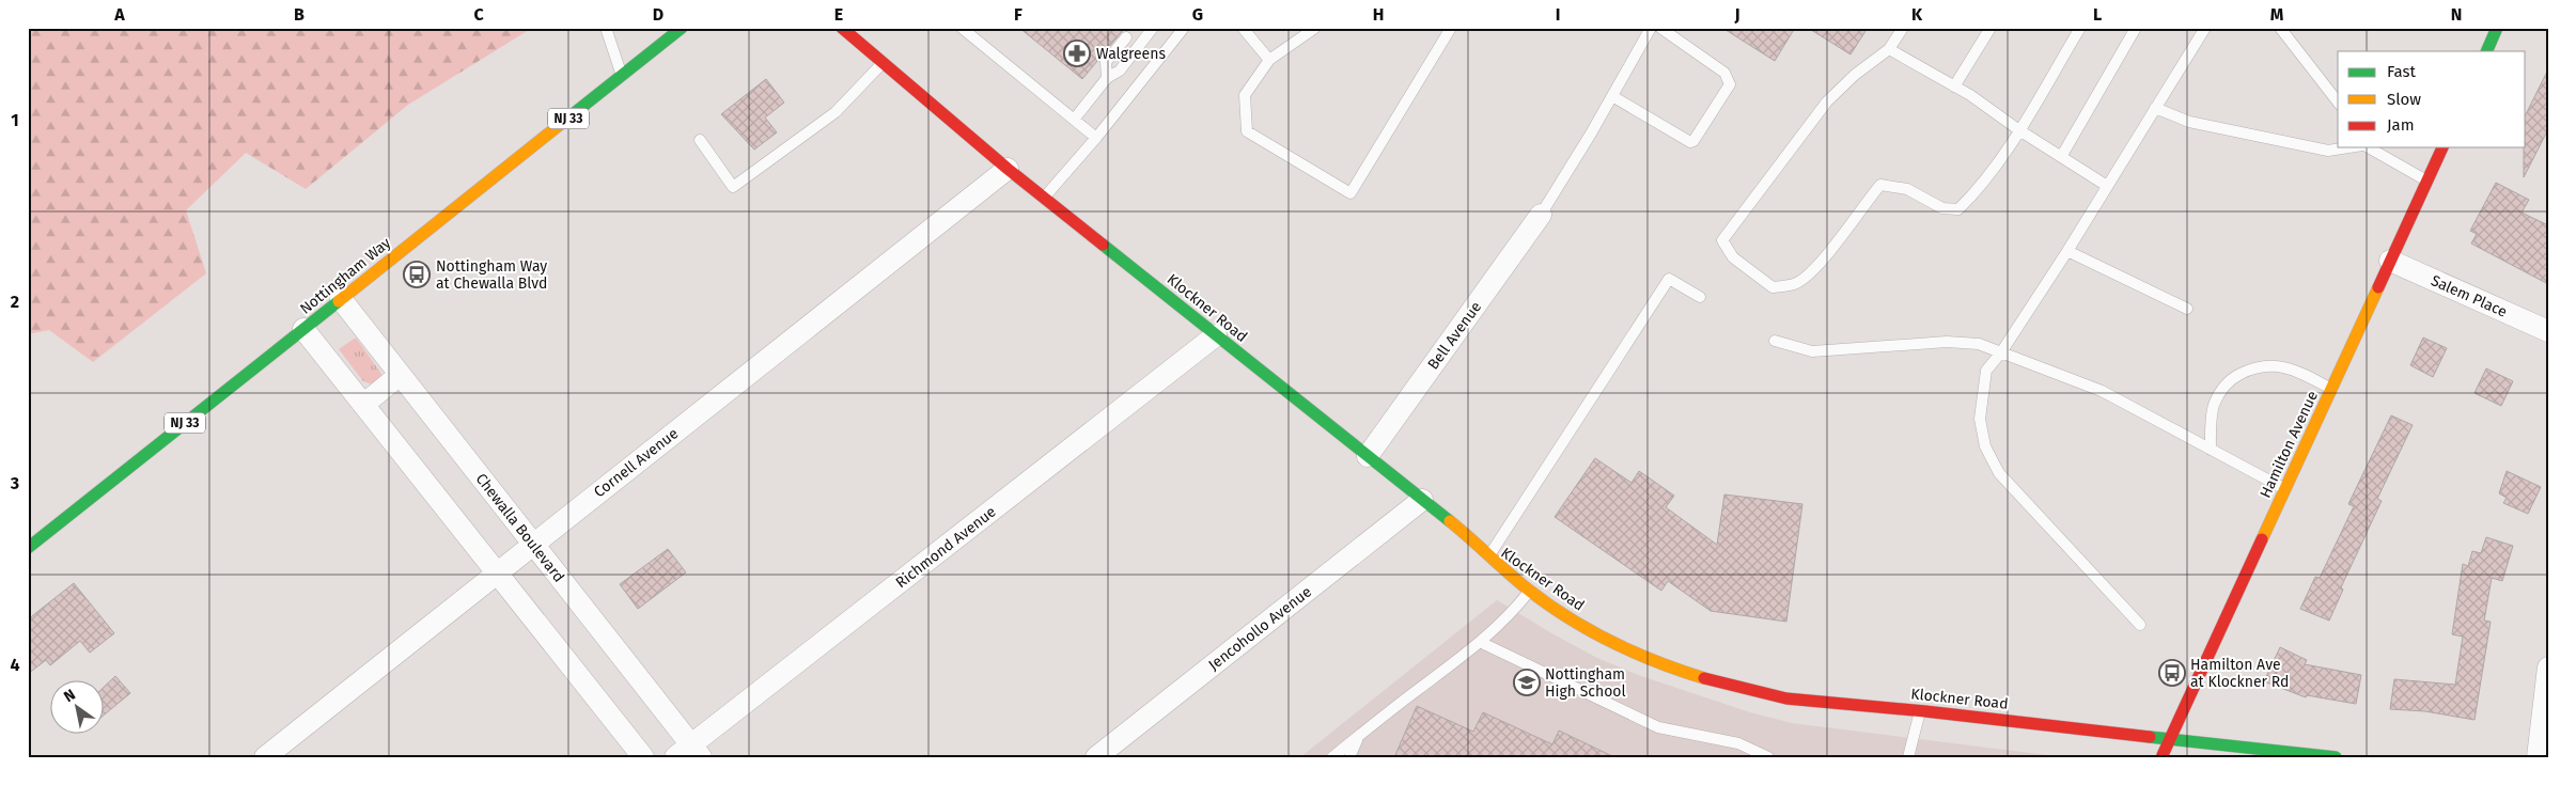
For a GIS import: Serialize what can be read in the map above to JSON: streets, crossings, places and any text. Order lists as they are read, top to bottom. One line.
{"streets":{"main road":["NJ 33","Nottingham Way","Klockner Road","Hamilton Avenue"],"street":["Salem Place","Bell Avenue","Cornell Avenue","Chewalla Boulevard","Richmond Avenue","Jencohollo Avenue"]},"crossings":[["Nottingham Way","Chewalla Boulevard"],["Salem Place","Hamilton Avenue"],["Klockner Road","Bell Avenue"],["Klockner Road","Hamilton Avenue"],["Klockner Road","Cornell Avenue"],["Klockner Road","Richmond Avenue"],["Klockner Road","Jencohollo Avenue"],["Cornell Avenue","Chewalla Boulevard"],["Chewalla Boulevard","Richmond Avenue"]],"places":{"pharmacy":["Walgreens"],"bus stop":["Nottingham Way at Chewalla Blvd","Hamilton Ave at Klockner Rd"],"school or university":["Nottingham High School"]},"legend":["Fast","Slow","Jam"],"north":"top left","grid":{"columns":["A","B","C","D","E","F","G","H","I","J","K","L","M","N"],"rows":["1","2","3","4"]}}
